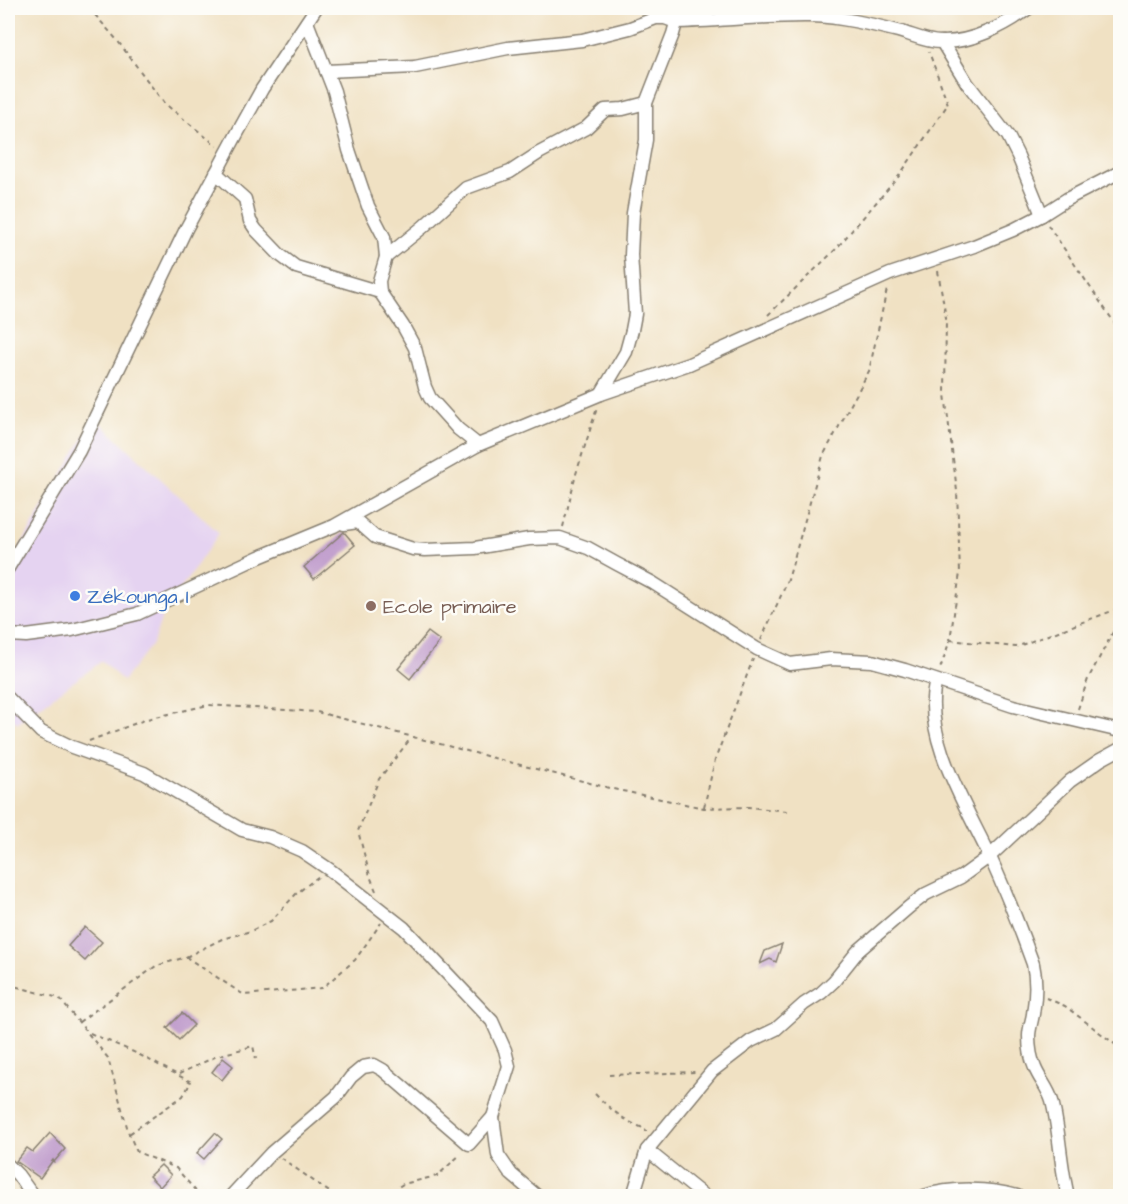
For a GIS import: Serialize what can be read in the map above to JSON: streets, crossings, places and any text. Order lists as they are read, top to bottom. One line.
{"places":["Zékounga I","Ecole primaire"]}
